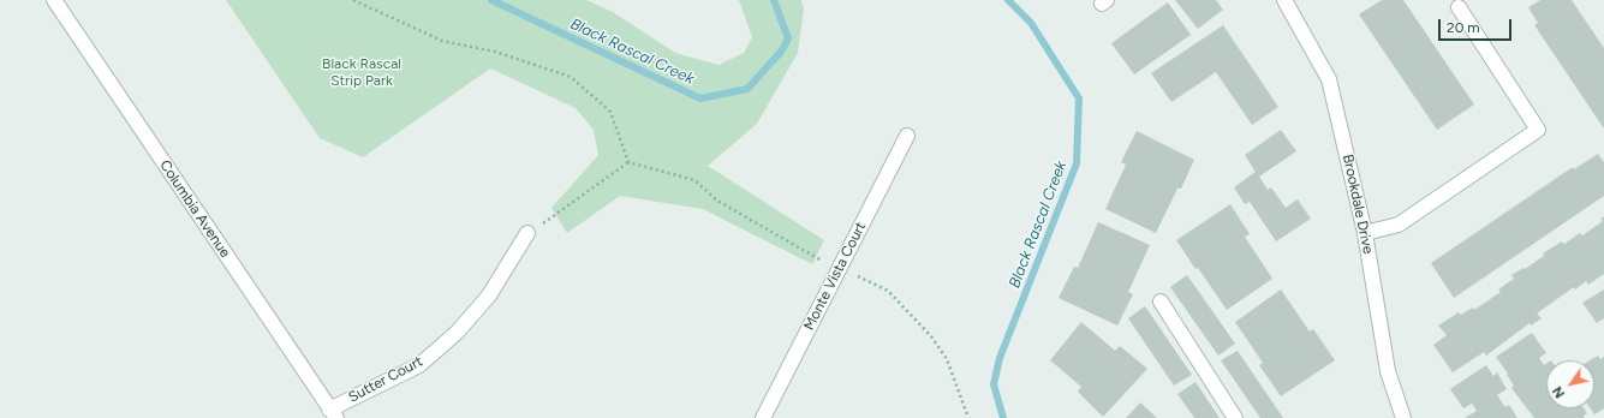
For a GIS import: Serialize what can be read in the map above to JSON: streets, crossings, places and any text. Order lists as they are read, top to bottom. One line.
{"streets":{"street":["Brookdale Drive","Columbia Avenue","Monte Vista Court","Sutter Court"]},"crossings":[["Columbia Avenue","Sutter Court"]],"water":["Black Rascal Creek"],"parks":["Black Rascal Strip Park"],"scale_bar":"20 m","north":"bottom left"}
